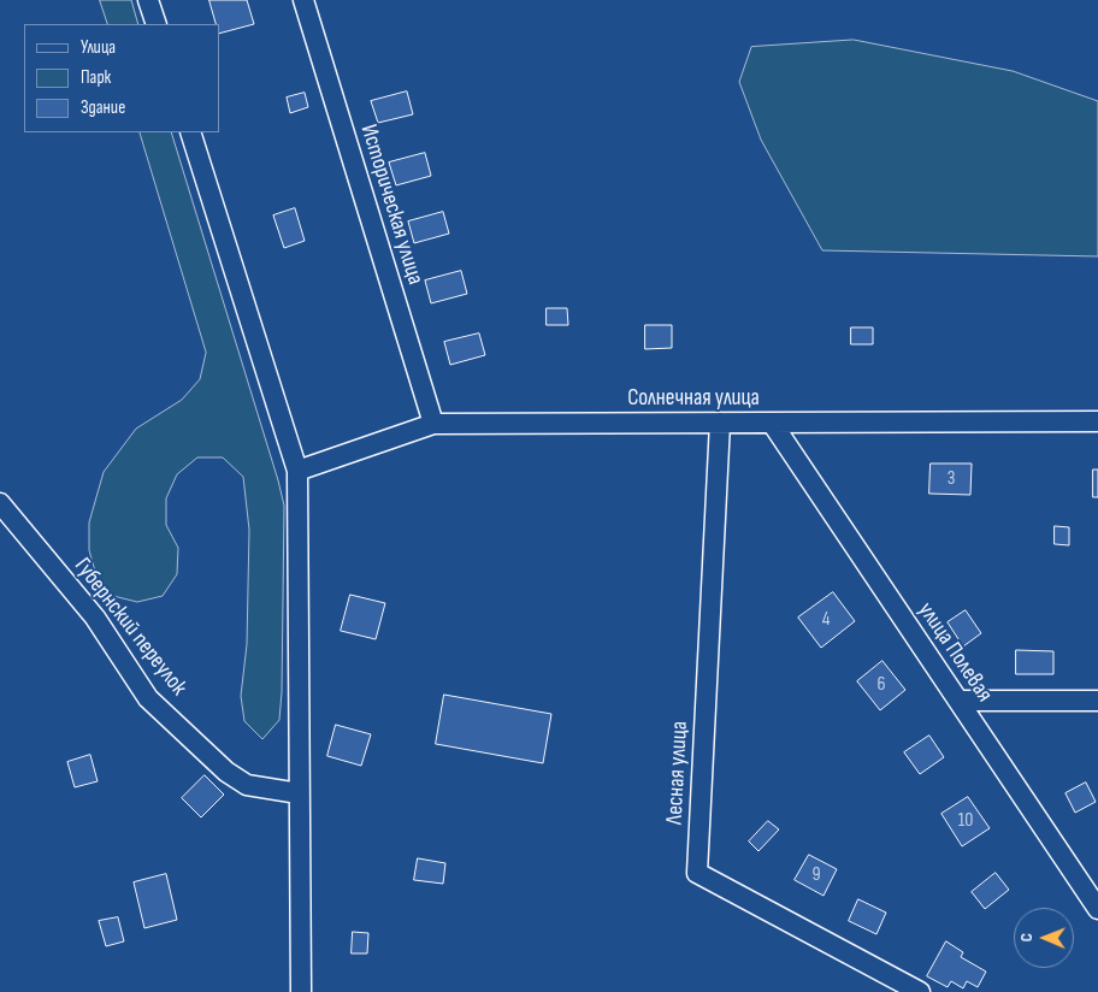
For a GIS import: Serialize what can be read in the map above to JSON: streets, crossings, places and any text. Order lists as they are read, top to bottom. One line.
{"streets":{"street":["Историческая улица","Солнечная улица","Губернский переулок","улица Полевая","Лесная улица"]},"crossings":[["Историческая улица","Солнечная улица"],["Солнечная улица","улица Полевая"],["Солнечная улица","Лесная улица"]],"house_numbers":["3","4","6","10","9"],"legend":["Улица","Парк","Здание"],"north":"left"}
